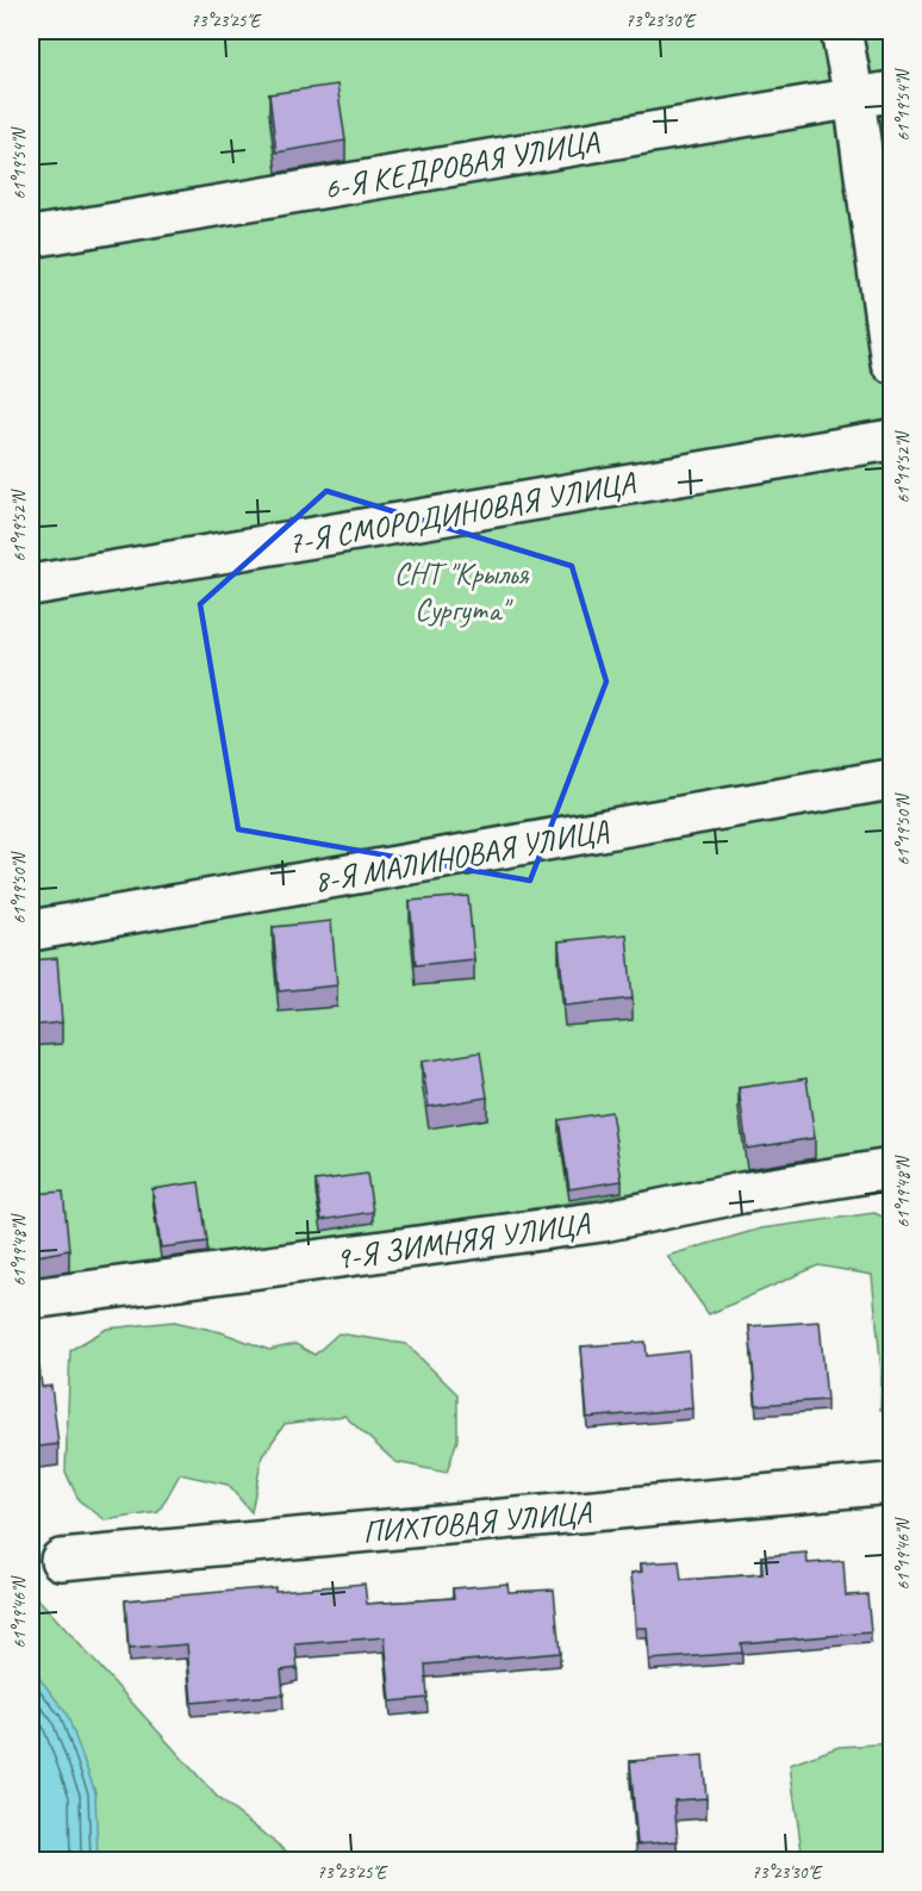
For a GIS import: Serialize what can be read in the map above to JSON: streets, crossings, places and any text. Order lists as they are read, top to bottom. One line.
{"streets":{"street":["6-Я КЕДРОВАЯ УЛИЦА","7-Я СМОРОДИНОВАЯ УЛИЦА","8-Я МАЛИНОВАЯ УЛИЦА","9-Я ЗИМНЯЯ УЛИЦА","ПИХТОВАЯ УЛИЦА"]},"parks":["CНТ \"Крылья Сургута\""],"coordinates":["73°23'25\"E","73°23'30\"E","61°19'54\"N","61°19'52\"N","61°19'50\"N","61°19'48\"N","61°19'46\"N"]}
